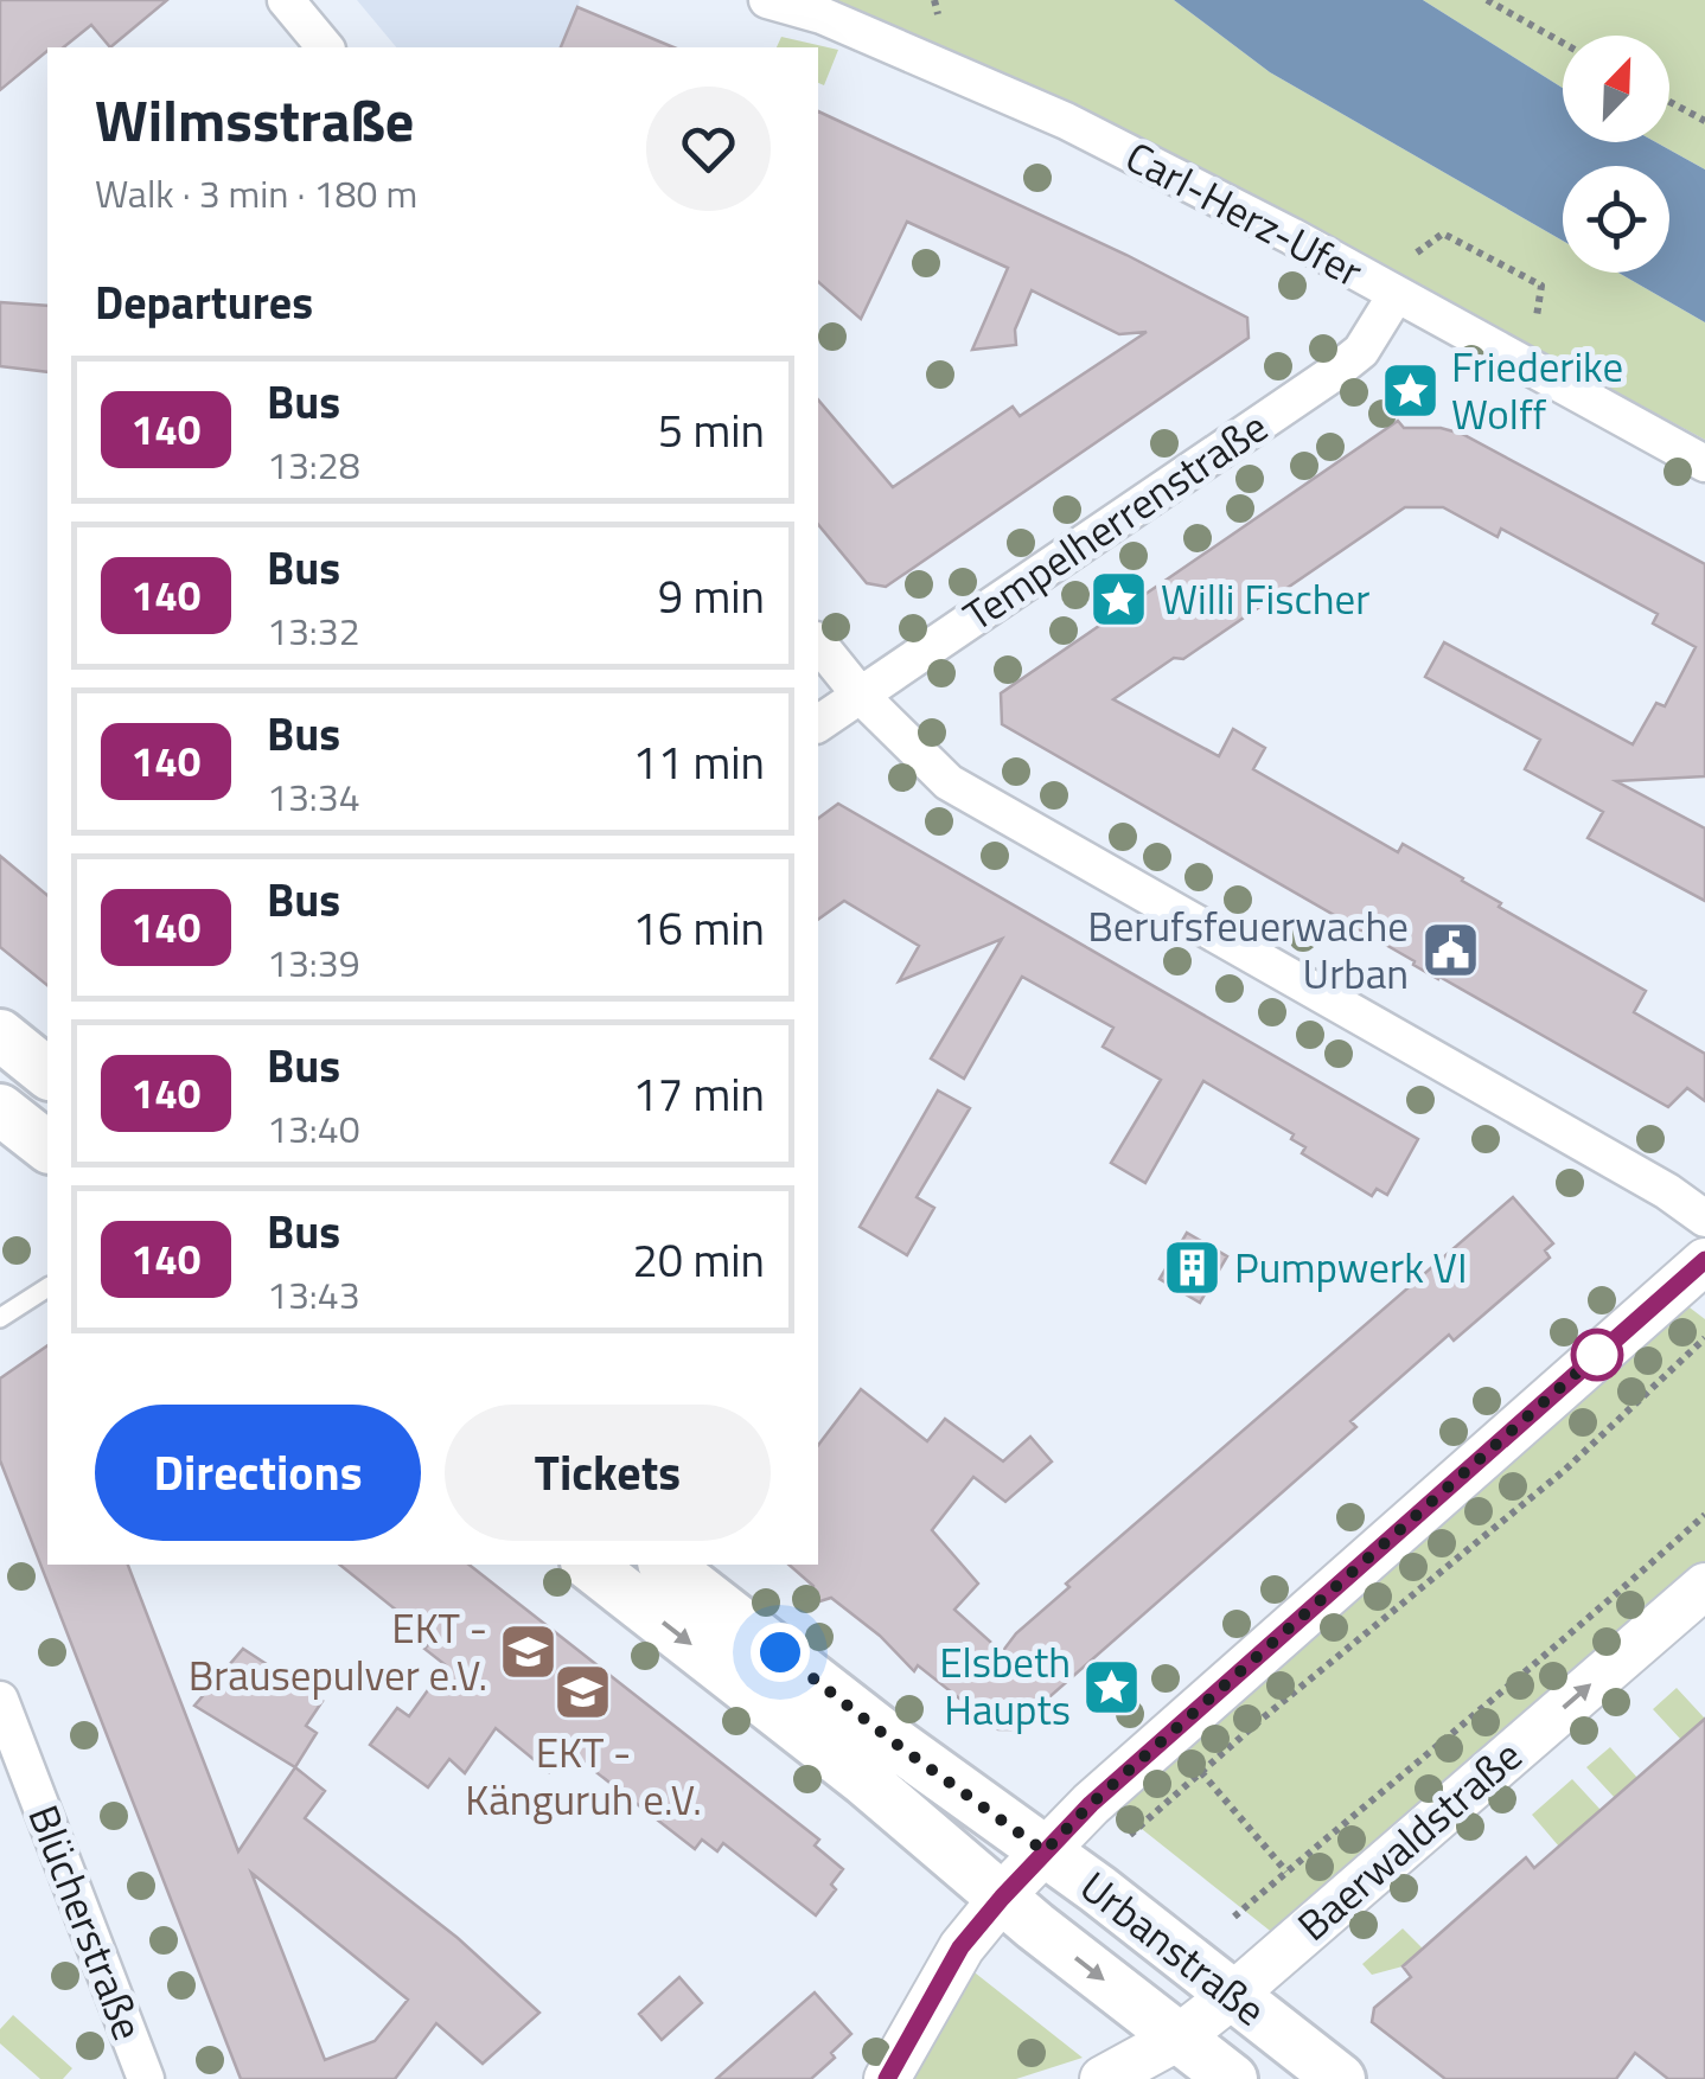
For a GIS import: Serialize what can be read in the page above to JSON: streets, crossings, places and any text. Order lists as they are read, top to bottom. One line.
{"streets":{"main road":["Urbanstraße"],"street":["Carl-Herz-Ufer","Tempelherrenstraße","Baerwaldstraße","Blücherstraße"]},"crossings":[["Carl-Herz-Ufer","Tempelherrenstraße"],["Baerwaldstraße","Urbanstraße"]],"places":{"place":["Friederike Wolff","Willi Fischer","Elsbeth Haupts"],"public building":["Berufsfeuerwache Urban"],"building":["Pumpwerk VI"],"school or university":["EKT - Brausepulver e.V.","EKT - Känguruh e.V."]},"lines":["bus line 140"],"north":"top right","page":{"heading":[["Wilmsstraße","Walk · 3 min · 180 m"],"Departures"],"list":[{"mark":"140","name":"Bus","note":"13:28","value":"5 min"},{"mark":"140","name":"Bus","note":"13:32","value":"9 min"},{"mark":"140","name":"Bus","note":"13:34","value":"11 min"},{"mark":"140","name":"Bus","note":"13:39","value":"16 min"},{"mark":"140","name":"Bus","note":"13:40","value":"17 min"},{"mark":"140","name":"Bus","note":"13:43","value":"20 min"}],"buttons":["Directions","Tickets"]}}
